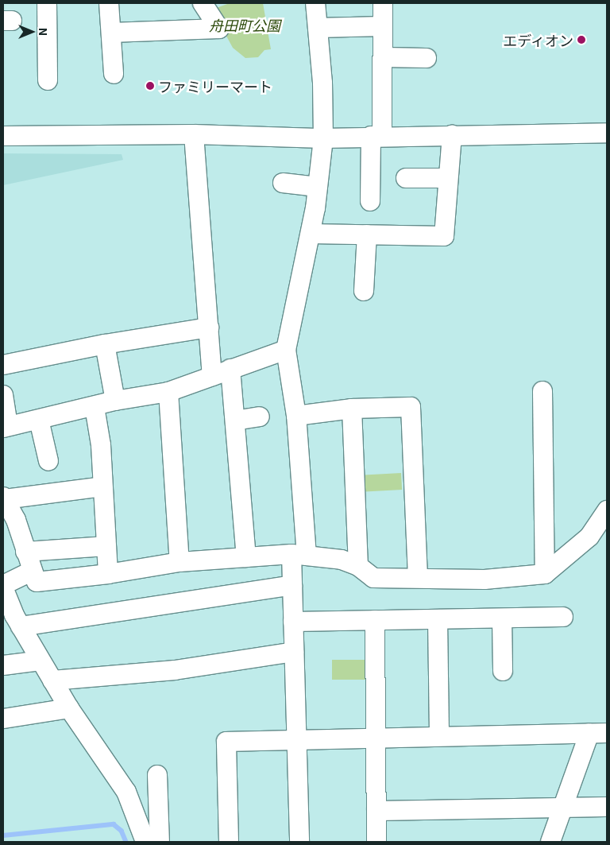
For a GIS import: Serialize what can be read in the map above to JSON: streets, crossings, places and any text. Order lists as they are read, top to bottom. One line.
{"parks":["舟田町公園"],"places":["エディオン","ファミリーマート"],"north":"right"}
